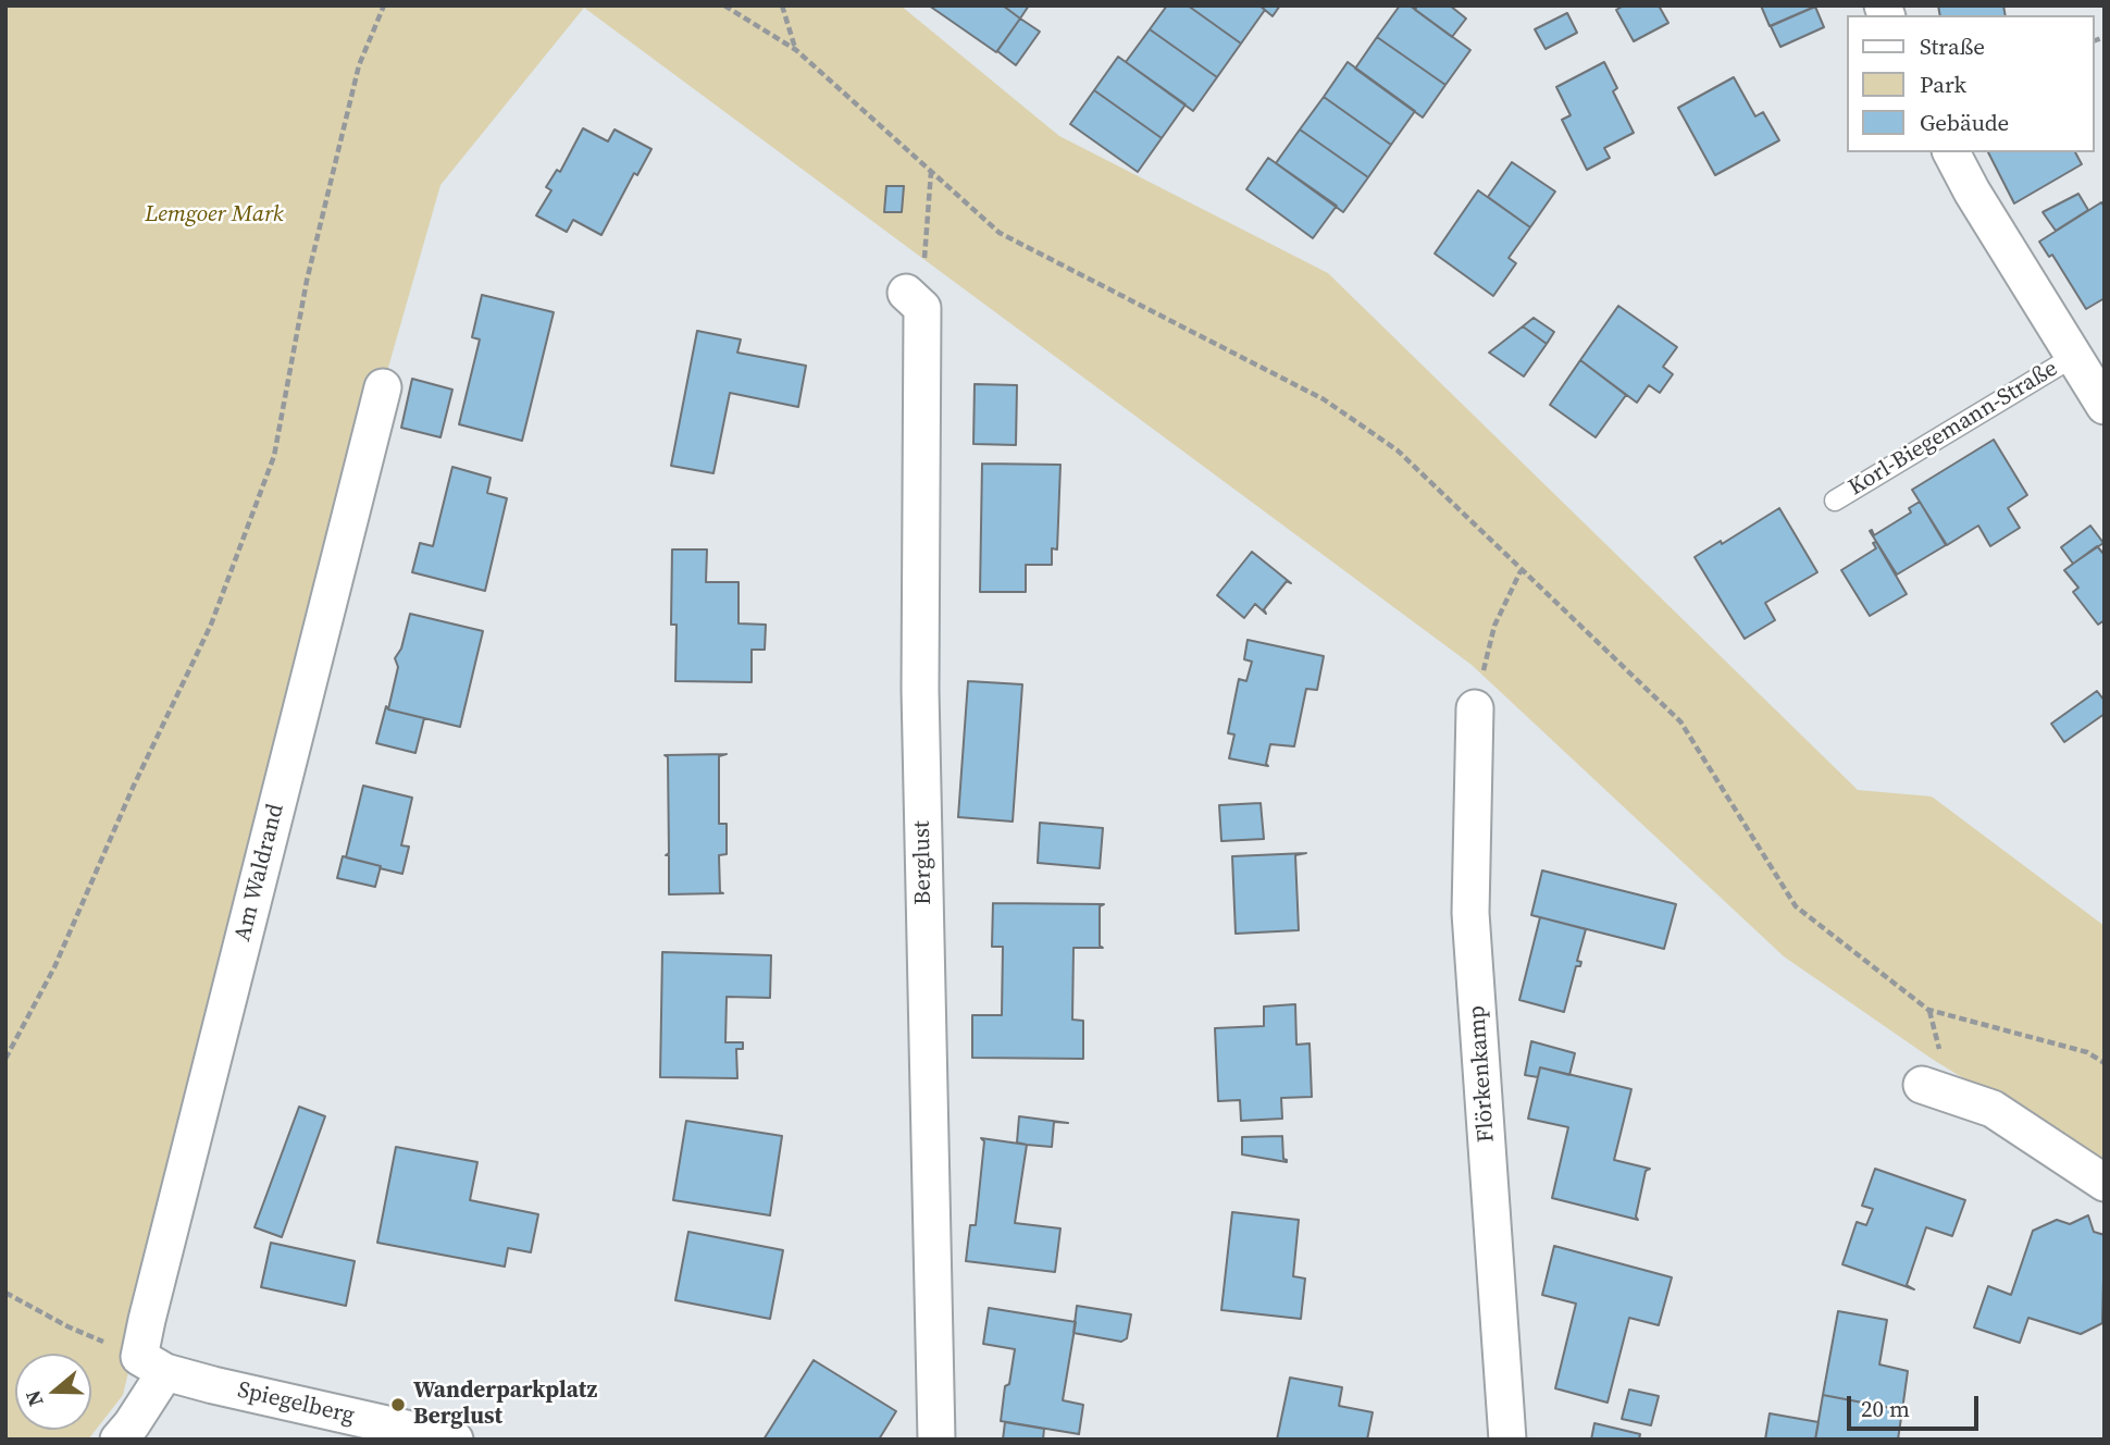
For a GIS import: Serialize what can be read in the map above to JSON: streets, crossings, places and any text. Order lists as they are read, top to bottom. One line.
{"streets":{"street":["Korl-Biegemann-Straße","Berglust","Am Waldrand","Flörkenkamp","Spiegelberg"]},"crossings":[["Am Waldrand","Spiegelberg"]],"parks":["Lemgoer Mark"],"places":["Wanderparkplatz Berglust"],"legend":["Straße","Park","Gebäude"],"scale_bar":"20 m","north":"left"}
